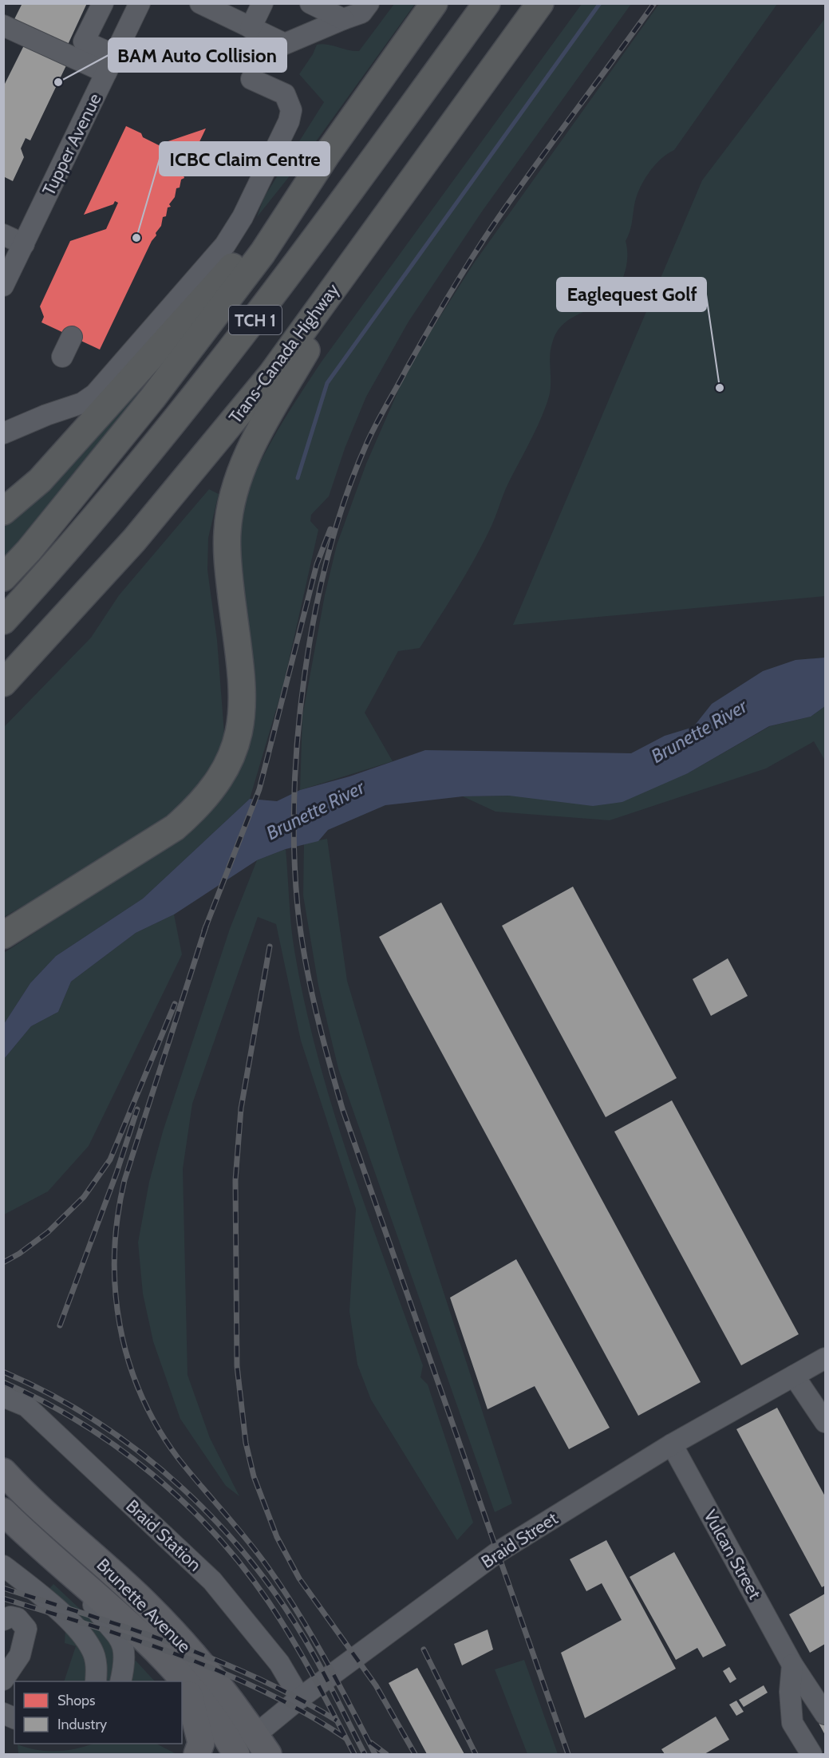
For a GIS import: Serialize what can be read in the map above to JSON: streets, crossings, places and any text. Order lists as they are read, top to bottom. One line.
{"streets":{"highway":["TCH 1","Trans-Canada Highway"],"main road":["Braid Street","Brunette Avenue"],"street":["Tupper Avenue","Braid Station","Vulcan Street"]},"crossings":[["Braid Station","Braid Street"],["Braid Street","Vulcan Street"],["Braid Street","Brunette Avenue"]],"water":["Brunette River"],"places":["BAM Auto Collision","ICBC Claim Centre","Eaglequest Golf"],"legend":["Shops","Industry"]}
